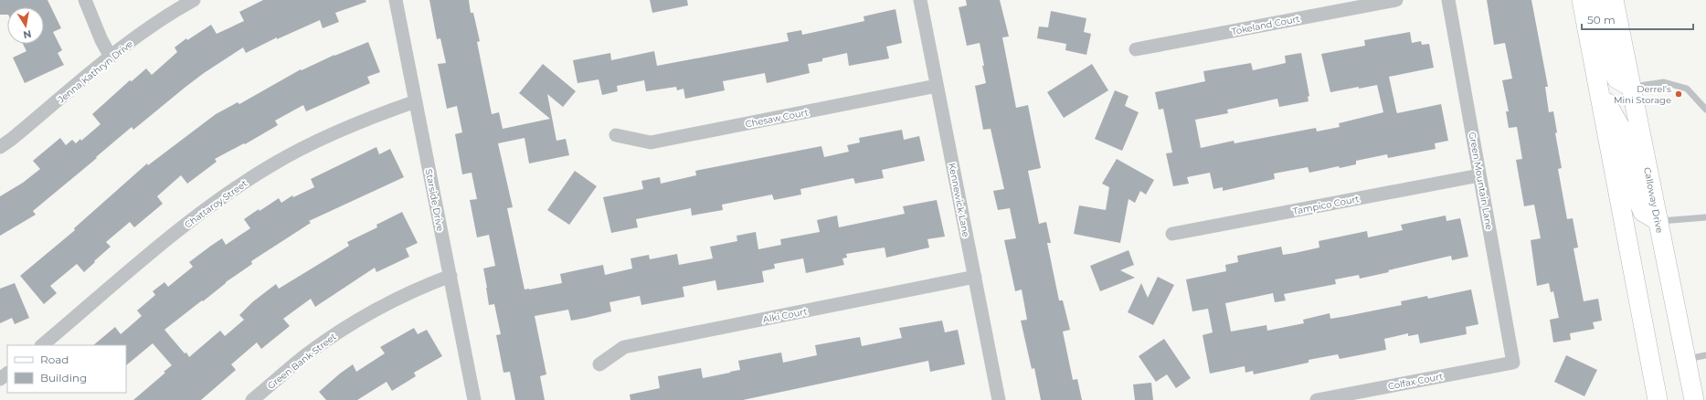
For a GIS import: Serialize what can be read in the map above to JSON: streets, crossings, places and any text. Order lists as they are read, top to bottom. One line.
{"streets":{"main road":["Calloway Drive"],"street":["Tokeland Court","Jenna Kathryn Drive","Chesaw Court","Green Mountain Lane","Starside Drive","Kennewick Lane","Chattaroy Street","Tampico Court","Alki Court","Green Bank Street","Colfax Court"]},"crossings":[["Chesaw Court","Kennewick Lane"],["Green Mountain Lane","Tampico Court"],["Green Mountain Lane","Colfax Court"],["Starside Drive","Chattaroy Street"],["Starside Drive","Green Bank Street"],["Kennewick Lane","Alki Court"]],"places":["Derrel's Mini Storage"],"legend":["Road","Building"],"scale_bar":"50 m","north":"bottom"}
